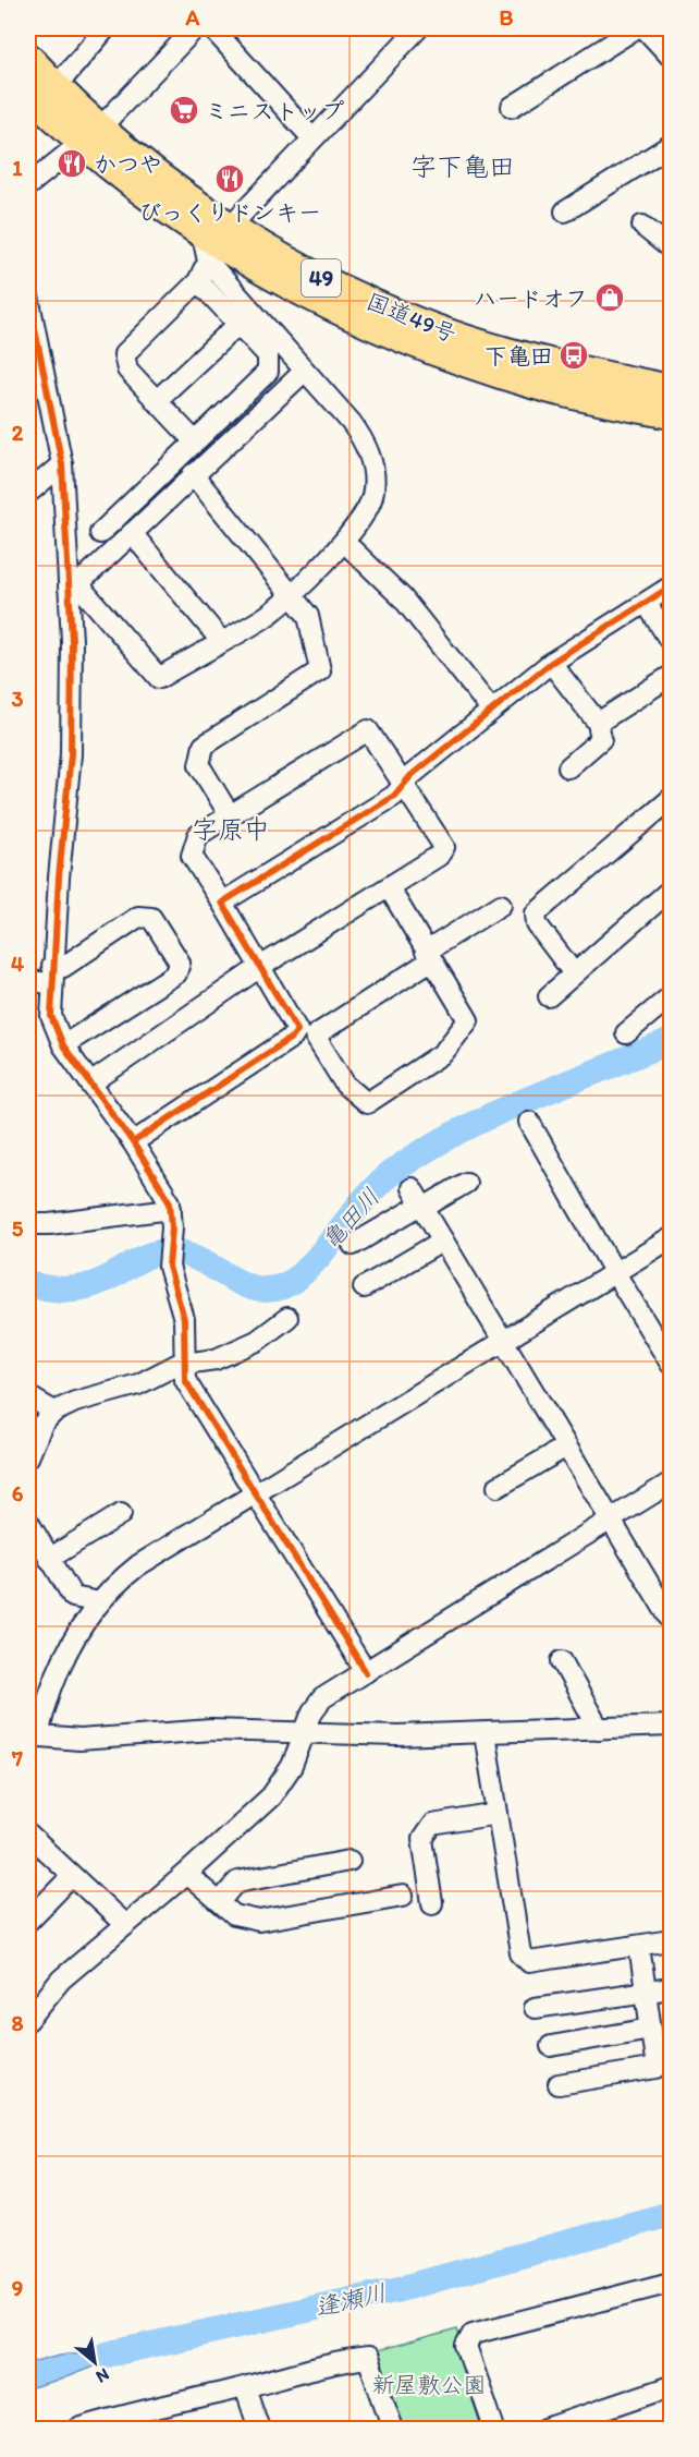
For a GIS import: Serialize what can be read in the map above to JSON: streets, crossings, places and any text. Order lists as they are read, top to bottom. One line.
{"streets":{"highway":["49","国道49号"]},"districts":["字下亀田","字原中"],"water":["亀田川","逢瀬川"],"parks":["新屋敷公園"],"places":{"supermarket":["ミニストップ"],"restaurant":["かつや","びっくりドンキー"],"shop":["ハードオフ"],"bus stop":["下亀田"]},"north":"bottom right","grid":{"columns":["A","B"],"rows":["1","2","3","4","5","6","7","8","9"]}}
